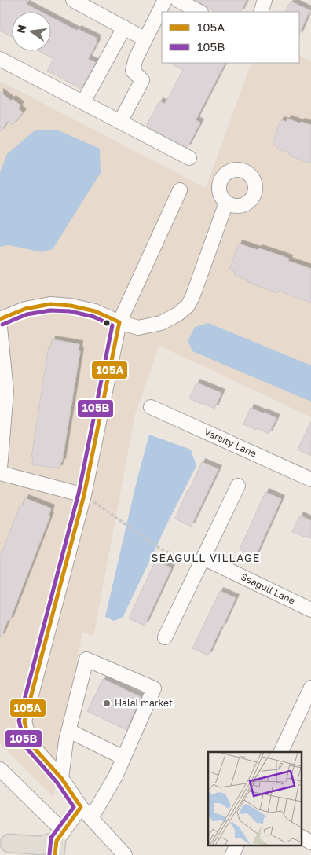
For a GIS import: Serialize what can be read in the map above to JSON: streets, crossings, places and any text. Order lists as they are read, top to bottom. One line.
{"streets":{"street":["Varsity Lane","Seagull Lane"]},"districts":["SEAGULL VILLAGE"],"places":["Halal market"],"lines":["transit line 105A","transit line 105B"],"legend":["105A","105B"],"north":"left"}
